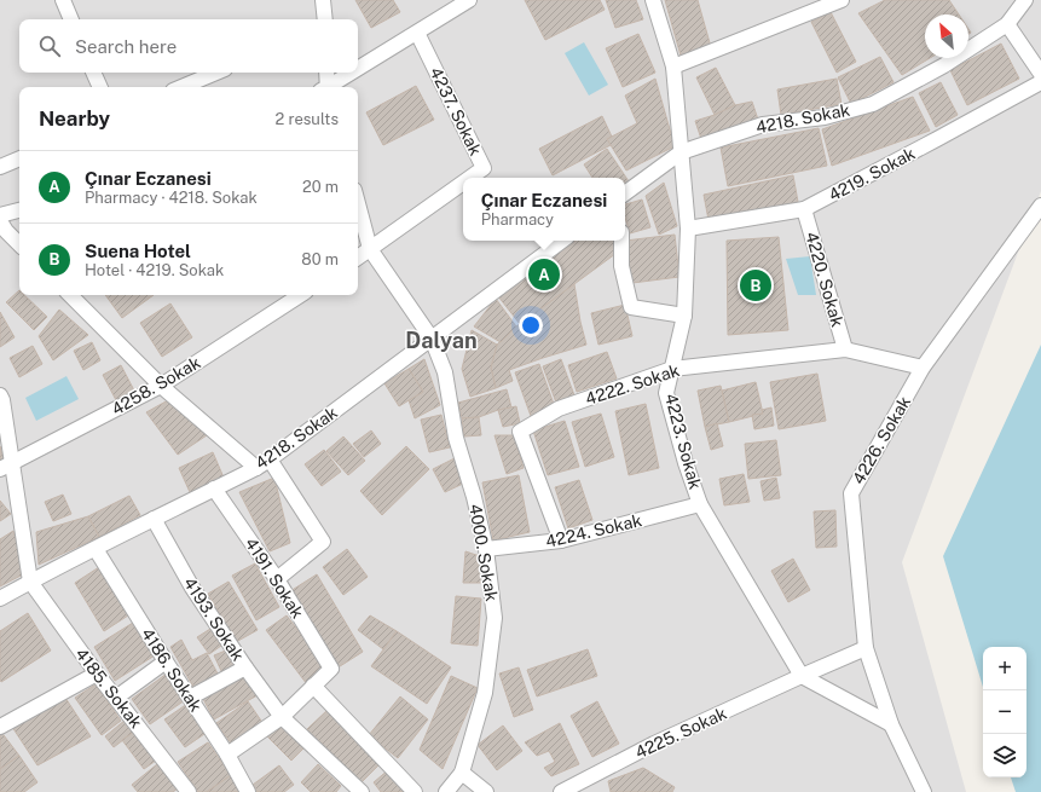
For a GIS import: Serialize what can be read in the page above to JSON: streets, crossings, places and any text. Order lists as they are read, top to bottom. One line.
{"streets":{"street":["4237. Sokak","4218. Sokak","4219. Sokak","4220. Sokak","4222. Sokak","4258. Sokak","4226. Sokak","4223. Sokak","4224. Sokak","4000. Sokak","4191. Sokak","4193. Sokak","4186. Sokak","4185. Sokak","4225. Sokak"]},"crossings":[["4237. Sokak","4000. Sokak"],["4218. Sokak","4223. Sokak"],["4218. Sokak","4000. Sokak"],["4218. Sokak","4191. Sokak"],["4218. Sokak","4193. Sokak"],["4218. Sokak","4186. Sokak"],["4218. Sokak","4185. Sokak"],["4219. Sokak","4220. Sokak"],["4219. Sokak","4223. Sokak"],["4220. Sokak","4222. Sokak"],["4222. Sokak","4226. Sokak"],["4222. Sokak","4223. Sokak"],["4222. Sokak","4224. Sokak"],["4226. Sokak","4225. Sokak"],["4223. Sokak","4224. Sokak"],["4223. Sokak","4225. Sokak"],["4224. Sokak","4000. Sokak"]],"districts":["Dalyan"],"north":"top left","page":{"search":"Search here","heading":["Nearby","2 results"],"list":[{"mark":"A","name":"Çınar Eczanesi","note":"Pharmacy · 4218. Sokak","value":"20 m"},{"mark":"B","name":"Suena Hotel","note":"Hotel · 4219. Sokak","value":"80 m"}],"popup":["Çınar Eczanesi","Pharmacy"],"pins":["A","B"],"map_buttons":["+","−"]}}
